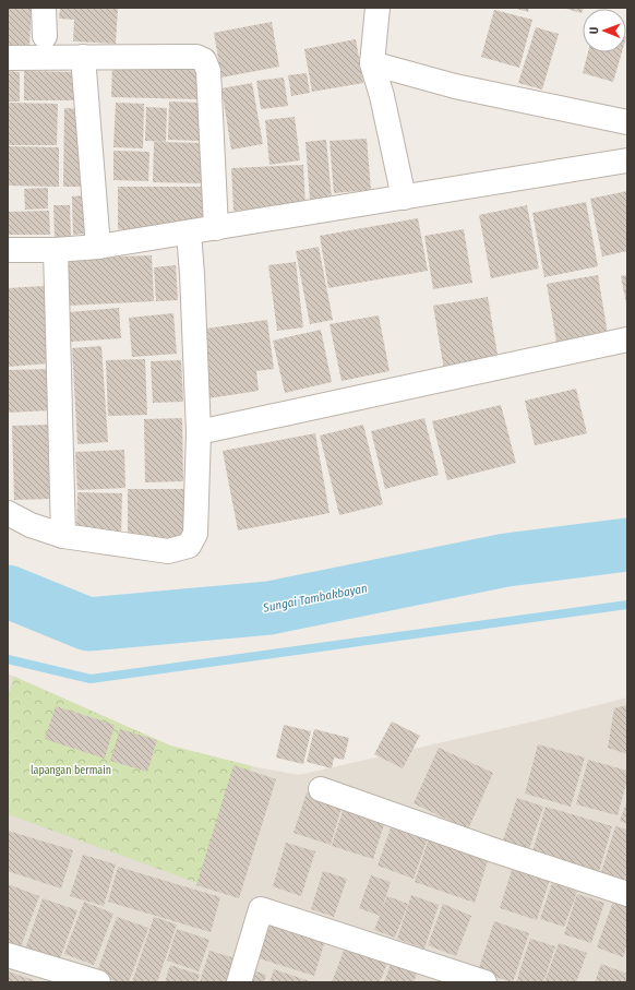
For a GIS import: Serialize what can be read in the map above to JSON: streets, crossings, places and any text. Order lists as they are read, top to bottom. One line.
{"water":["Sungai Tambakbayan"],"parks":["lapangan bermain"],"north":"left"}
